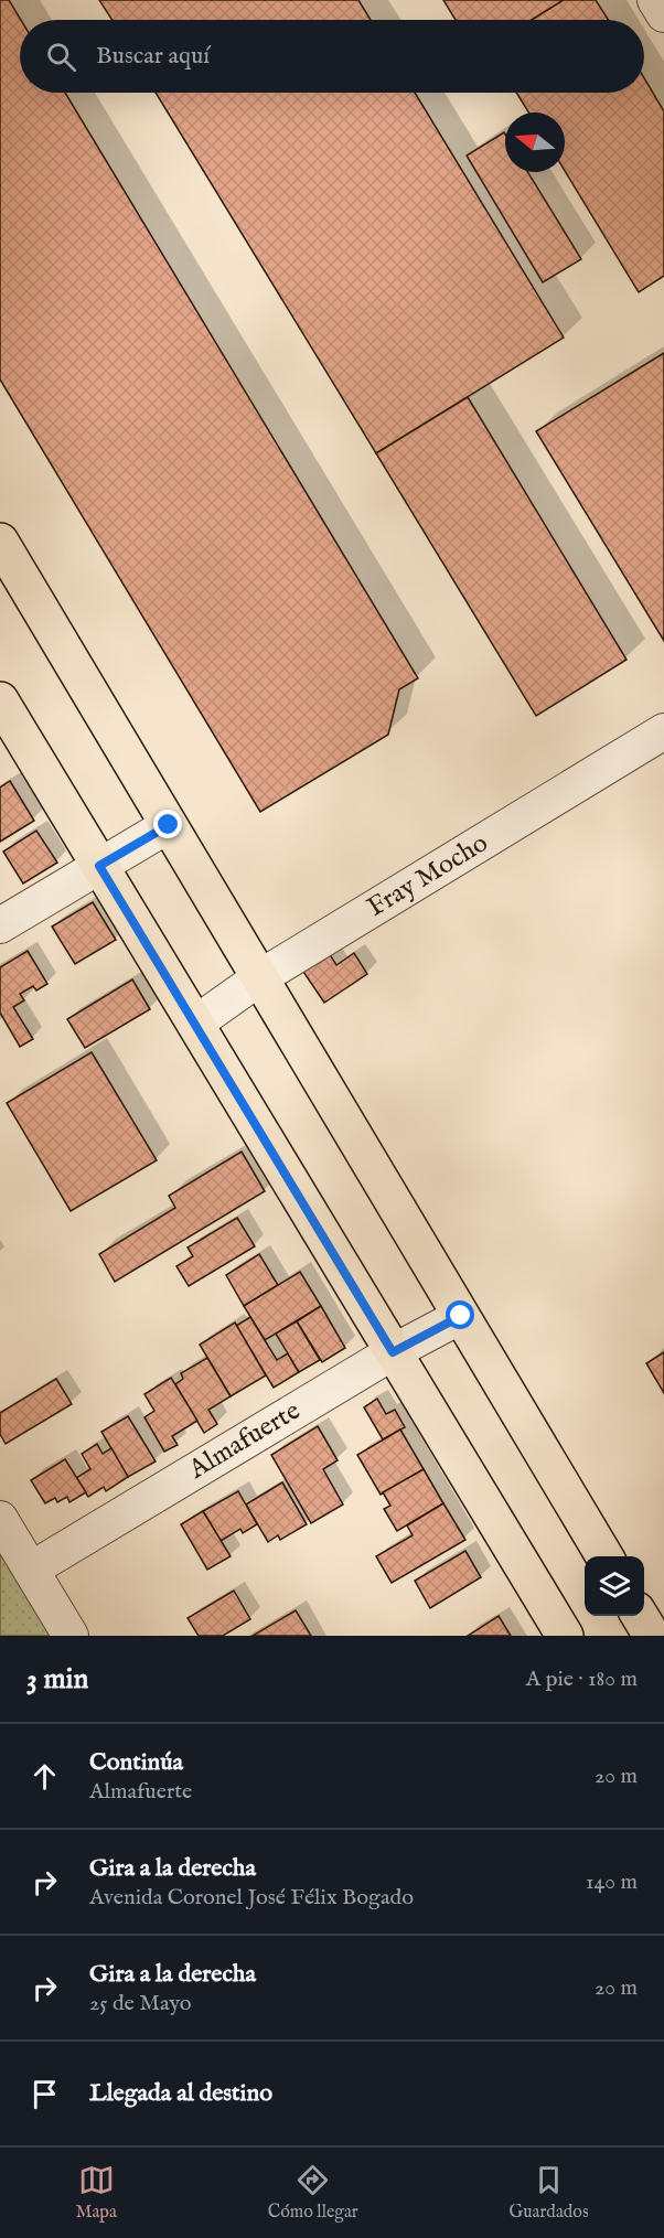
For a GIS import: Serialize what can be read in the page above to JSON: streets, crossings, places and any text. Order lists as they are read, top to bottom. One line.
{"streets":{"street":["Fray Mocho","Almafuerte"]},"north":"left","page":{"search":"Buscar aquí","heading":["3 min","A pie · 180 m"],"list":[["Continúa","Almafuerte","20 m"],["Gira a la derecha","Avenida Coronel José Félix Bogado","140 m"],["Gira a la derecha","25 de Mayo","20 m"],"Llegada al destino"],"nav":["Mapa","Cómo llegar","Guardados"]}}
